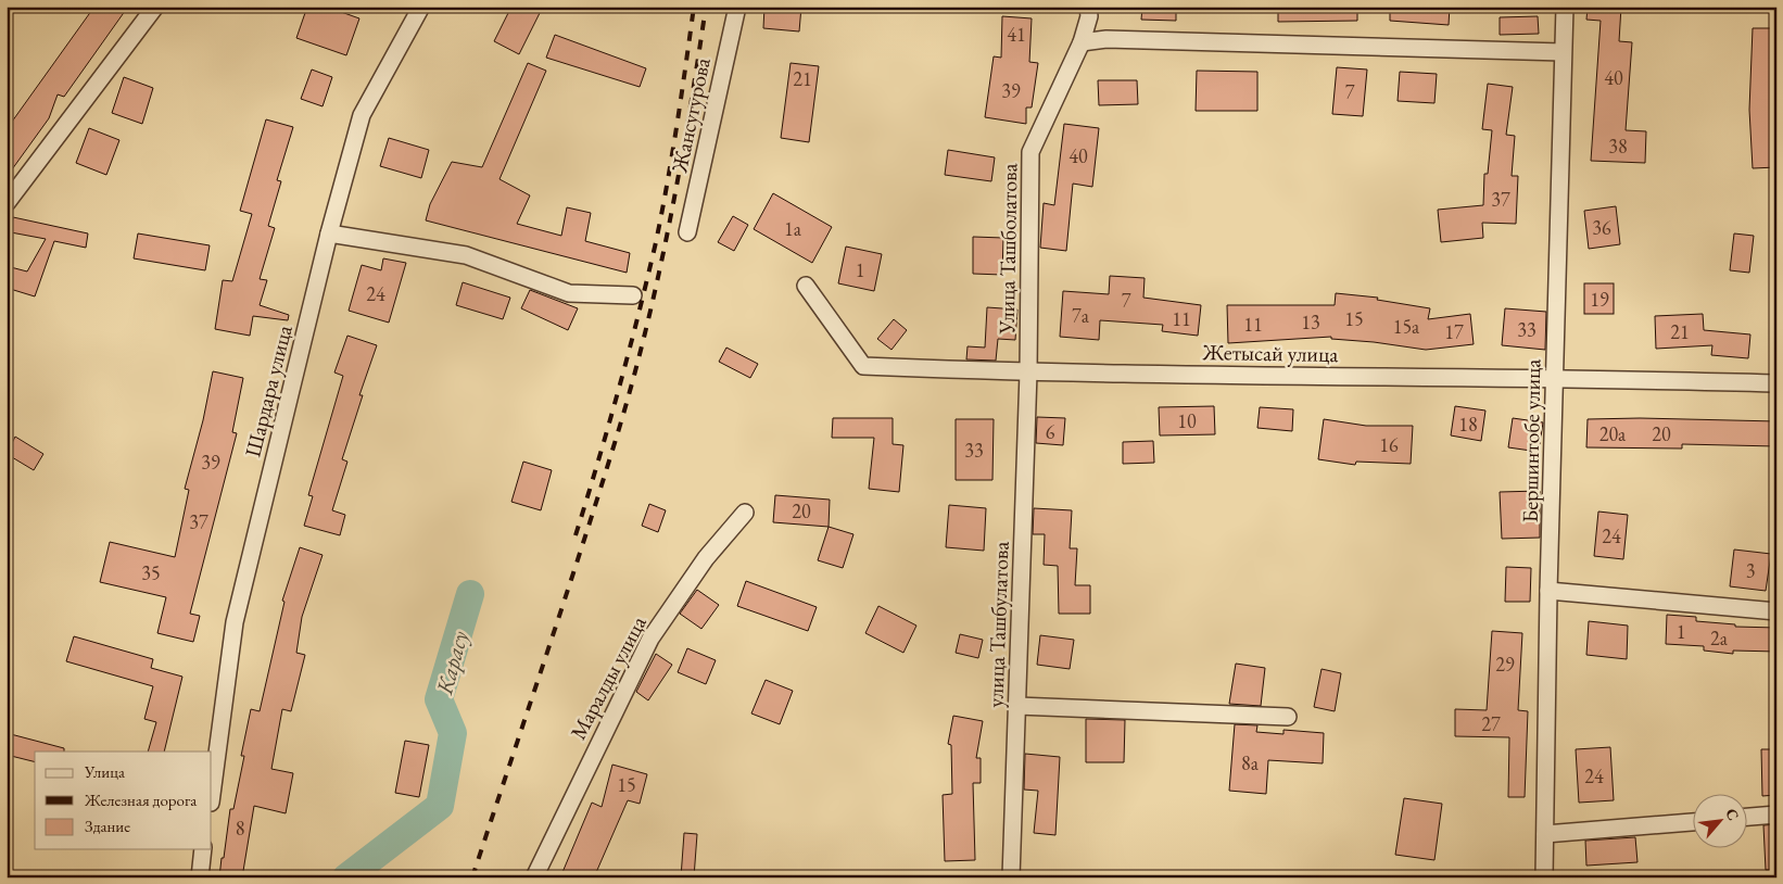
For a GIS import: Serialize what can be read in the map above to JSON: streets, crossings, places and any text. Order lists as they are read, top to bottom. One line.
{"streets":{"street":["Жансугурова","Улица Ташболатова","Жетысай улица","Шардара улица","Бершинтобе улица","улица Ташбулатова","Маралды улица"]},"crossings":[["Улица Ташболатова","Жетысай улица"],["Улица Ташболатова","улица Ташбулатова"],["Жетысай улица","Бершинтобе улица"],["Жетысай улица","улица Ташбулатова"]],"water":["Карасу"],"house_numbers":["41","40","21","39","7","38","40","37","36","1а","1","24","19","7","7а","11","15","13","11","15а","33","17","21","10","18","6","20а","20","16","33","39","20","37","24","3","35","1","2а","29","27","8а","24","15","8"],"legend":["Улица","Железная дорога","Здание"],"north":"top right"}
